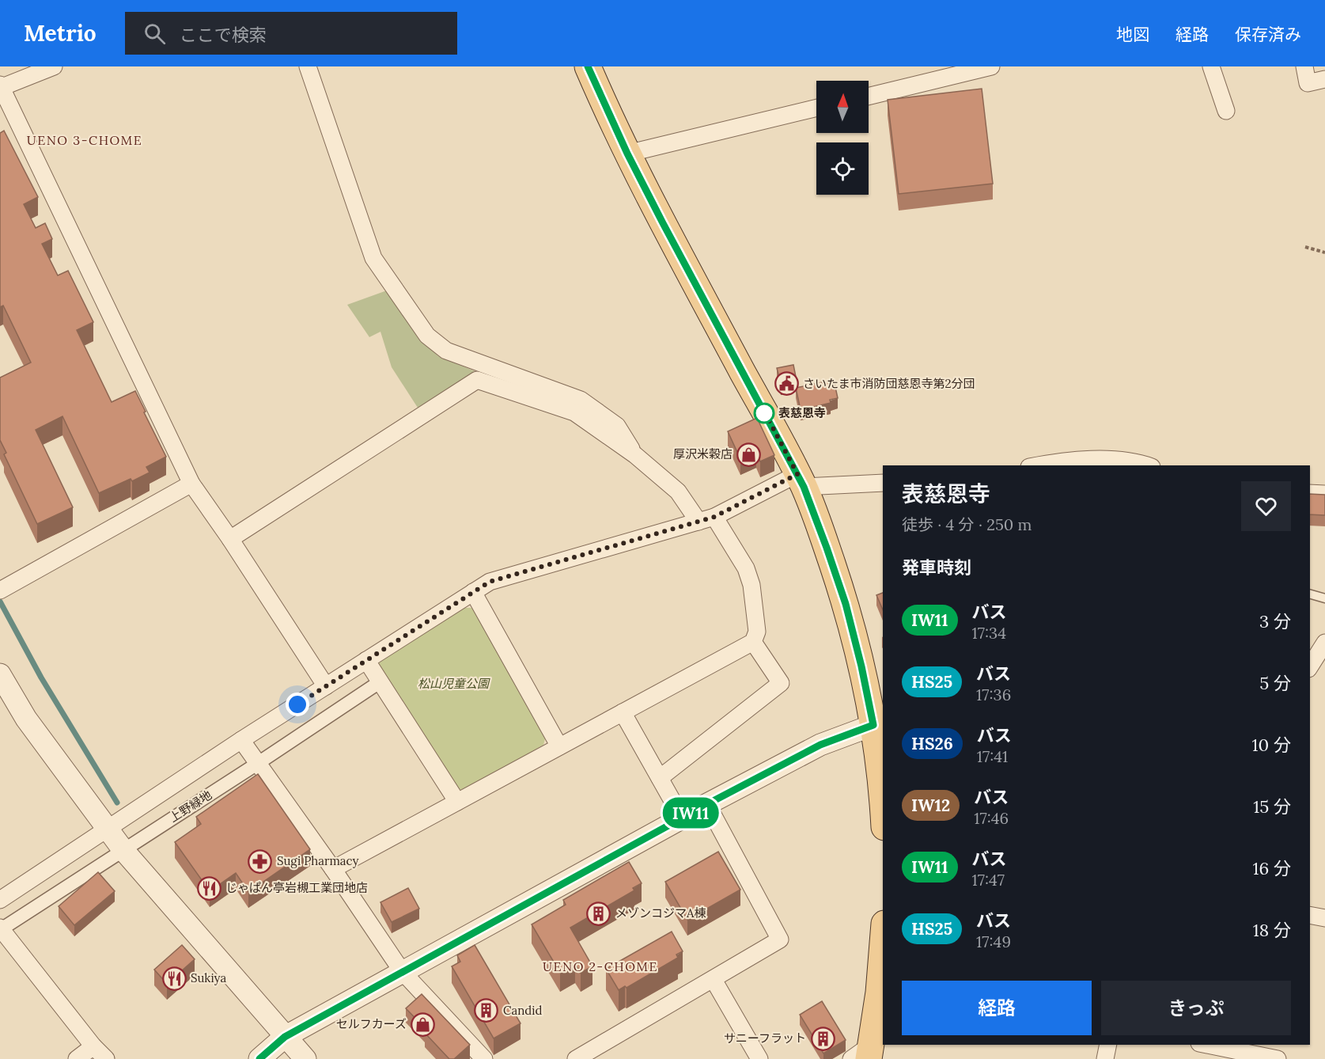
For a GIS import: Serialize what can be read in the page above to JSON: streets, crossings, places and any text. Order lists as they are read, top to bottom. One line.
{"streets":{"street":["上野緑地"]},"districts":["UENO 3-CHOME","UENO 2-CHOME"],"parks":["松山児童公園"],"places":{"public building":["さいたま市消防団慈恩寺第2分団"],"other":["表慈恩寺"],"shop":["厚沢米穀店","セルフカーズ"],"pharmacy":["Sugi Pharmacy"],"restaurant":["じゃぱん亭岩槻工業団地店","Sukiya"],"building":["メゾンコジマA棟","Candid","サニーフラット"]},"lines":["bus line IW11"],"north":"top","page":{"header":"Metrio","search":"ここで検索","nav":["地図","経路","保存済み"],"on_map":"IW11","heading":[["表慈恩寺","徒歩 · 4 分 · 250 m"],"発車時刻"],"list":[{"mark":"IW11","name":"バス","note":"17:34","value":"3 分"},{"mark":"HS25","name":"バス","note":"17:36","value":"5 分"},{"mark":"HS26","name":"バス","note":"17:41","value":"10 分"},{"mark":"IW12","name":"バス","note":"17:46","value":"15 分"},{"mark":"IW11","name":"バス","note":"17:47","value":"16 分"},{"mark":"HS25","name":"バス","note":"17:49","value":"18 分"}],"buttons":["経路","きっぷ"]}}
